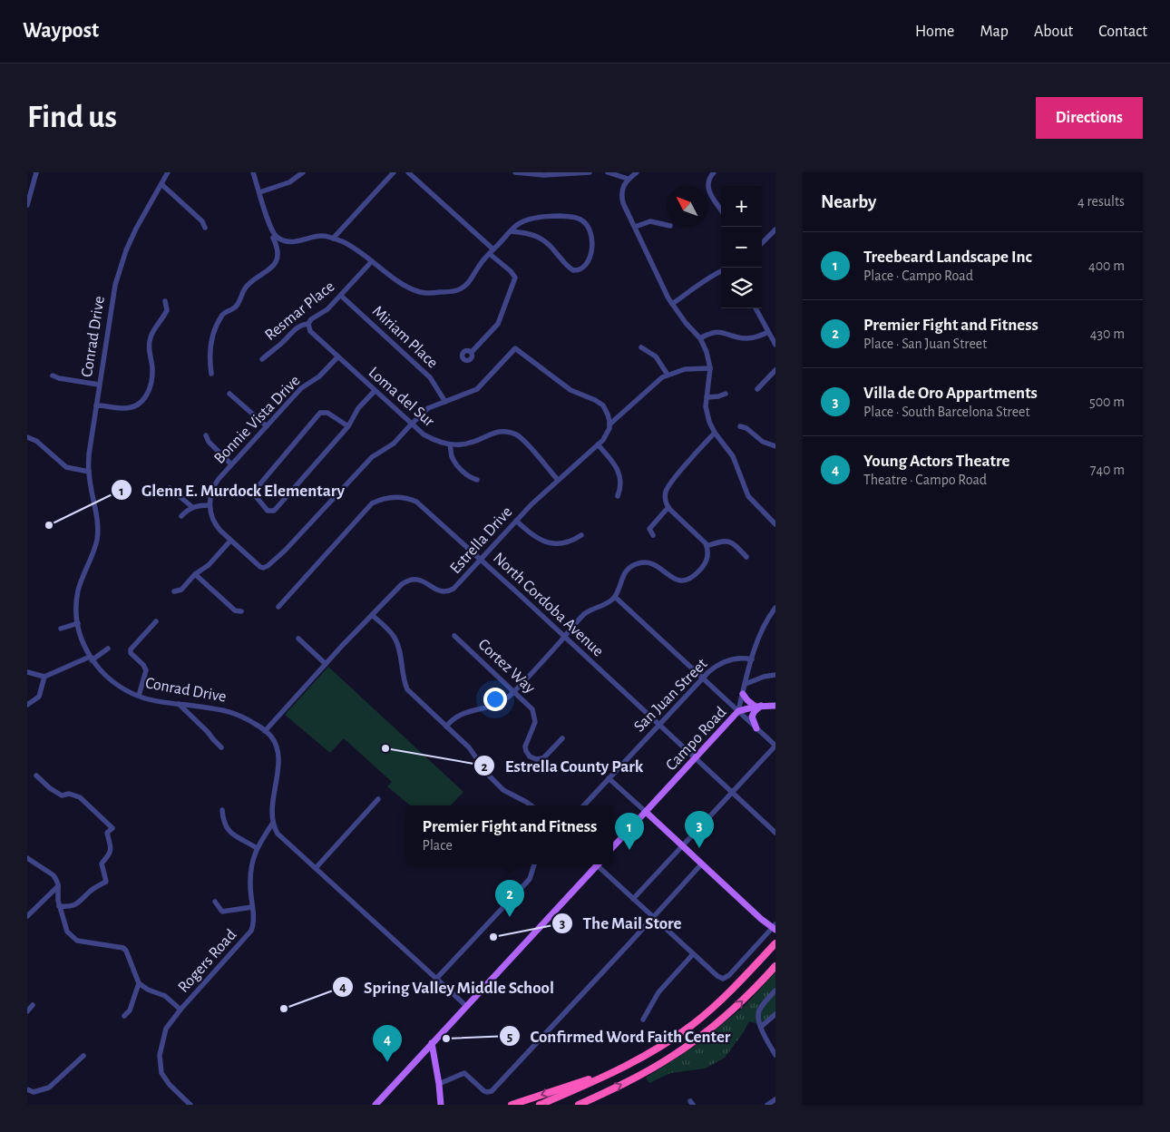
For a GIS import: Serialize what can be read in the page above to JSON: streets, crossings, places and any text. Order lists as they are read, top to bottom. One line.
{"streets":{"main road":["Campo Road"],"street":["Resmar Place","Conrad Drive","Miriam Place","Loma del Sur","Bonnie Vista Drive","Estrella Drive","North Cordoba Avenue","Cortez Way","San Juan Street","Rogers Road"]},"crossings":[["Resmar Place","Miriam Place"],["Resmar Place","Loma del Sur"],["Conrad Drive","Estrella Drive"],["Conrad Drive","Rogers Road"],["Loma del Sur","Bonnie Vista Drive"],["Loma del Sur","Estrella Drive"],["Estrella Drive","North Cordoba Avenue"],["North Cordoba Avenue","San Juan Street"],["North Cordoba Avenue","Campo Road"]],"places":["Glenn E. Murdock Elementary","Estrella County Park","The Mail Store","Spring Valley Middle School","Confirmed Word Faith Center"],"north":"top left","page":{"header":"Waypost","nav":["Home","Map","About","Contact"],"buttons":"Directions","title":"Find us","heading":["Nearby","4 results"],"map_buttons":["+","−"],"list":[{"mark":"1","name":"Treebeard Landscape Inc","note":"Place · Campo Road","value":"400 m"},{"mark":"2","name":"Premier Fight and Fitness","note":"Place · San Juan Street","value":"430 m"},{"mark":"3","name":"Villa de Oro Appartments","note":"Place · South Barcelona Street","value":"500 m"},{"mark":"4","name":"Young Actors Theatre","note":"Theatre · Campo Road","value":"740 m"}],"popup":["Premier Fight and Fitness","Place"],"pins":["3","1","2","4"]}}
